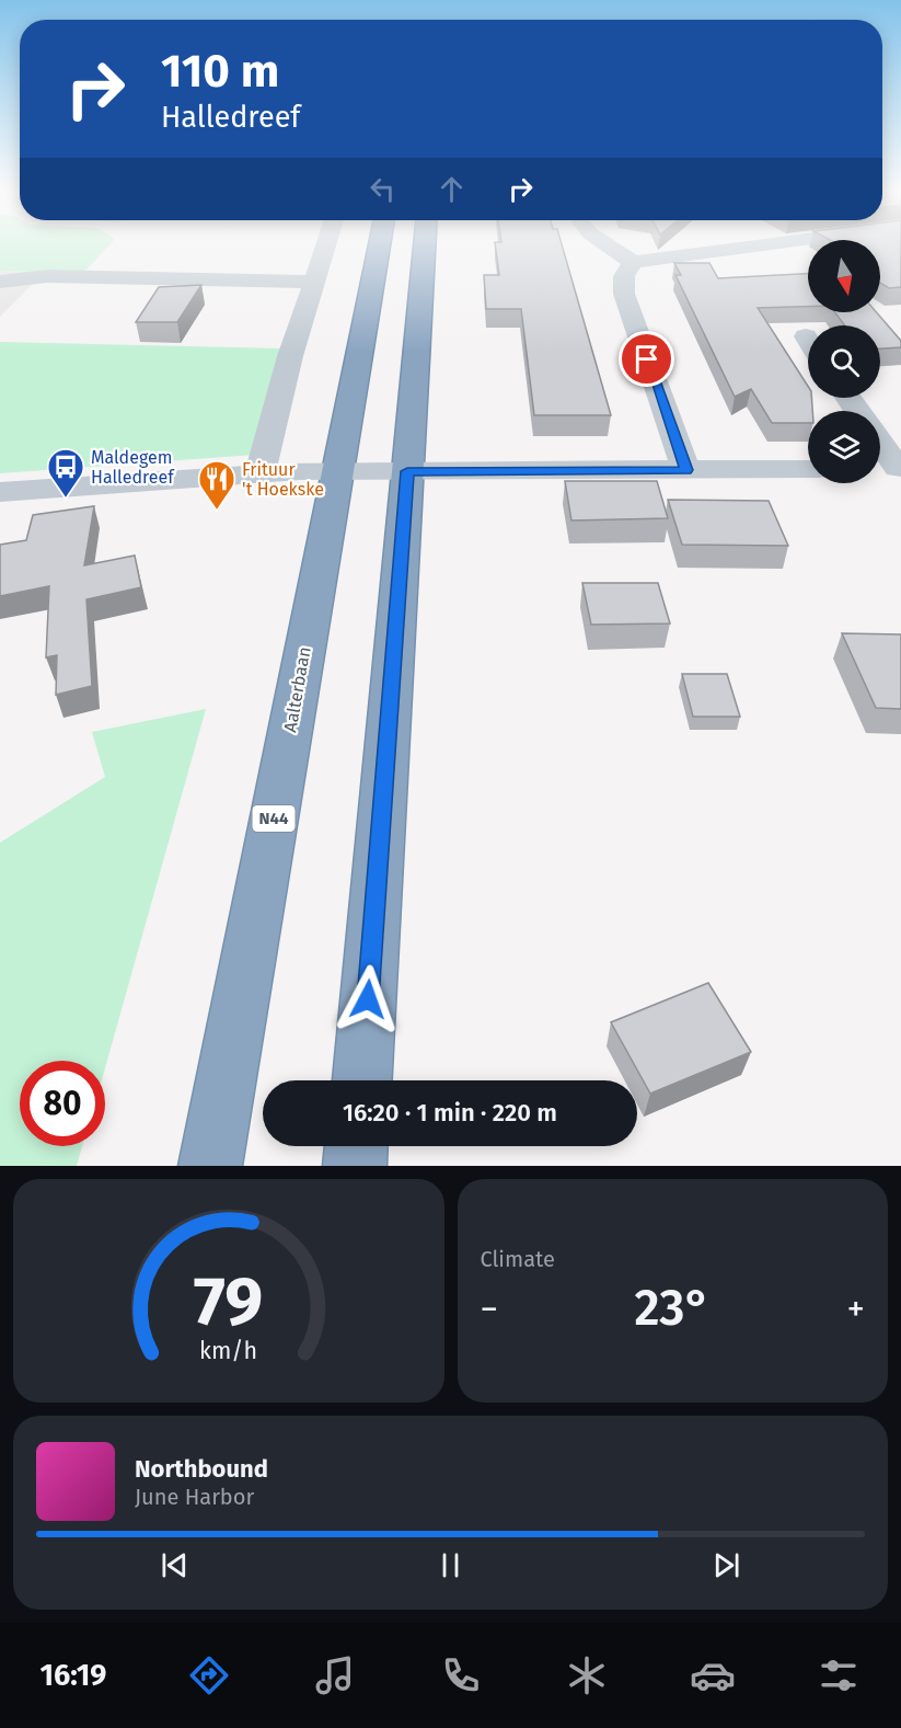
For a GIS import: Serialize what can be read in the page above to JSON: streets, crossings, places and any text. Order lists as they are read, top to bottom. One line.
{"streets":{"highway":["Aalterbaan","N44"]},"places":{"bus stop":["Maldegem Halledreef"],"restaurant":["Frituur 't Hoekske"]},"north":"bottom","page":{"turn":["110 m","Halledreef"],"limit":"80","trip":"16:20 · 1 min · 220 m","tile":"Climate","heat":["−","23°","+"],"song":["Northbound","June Harbor"],"tabs":"16:19","gauge":["79","km/h"]}}
